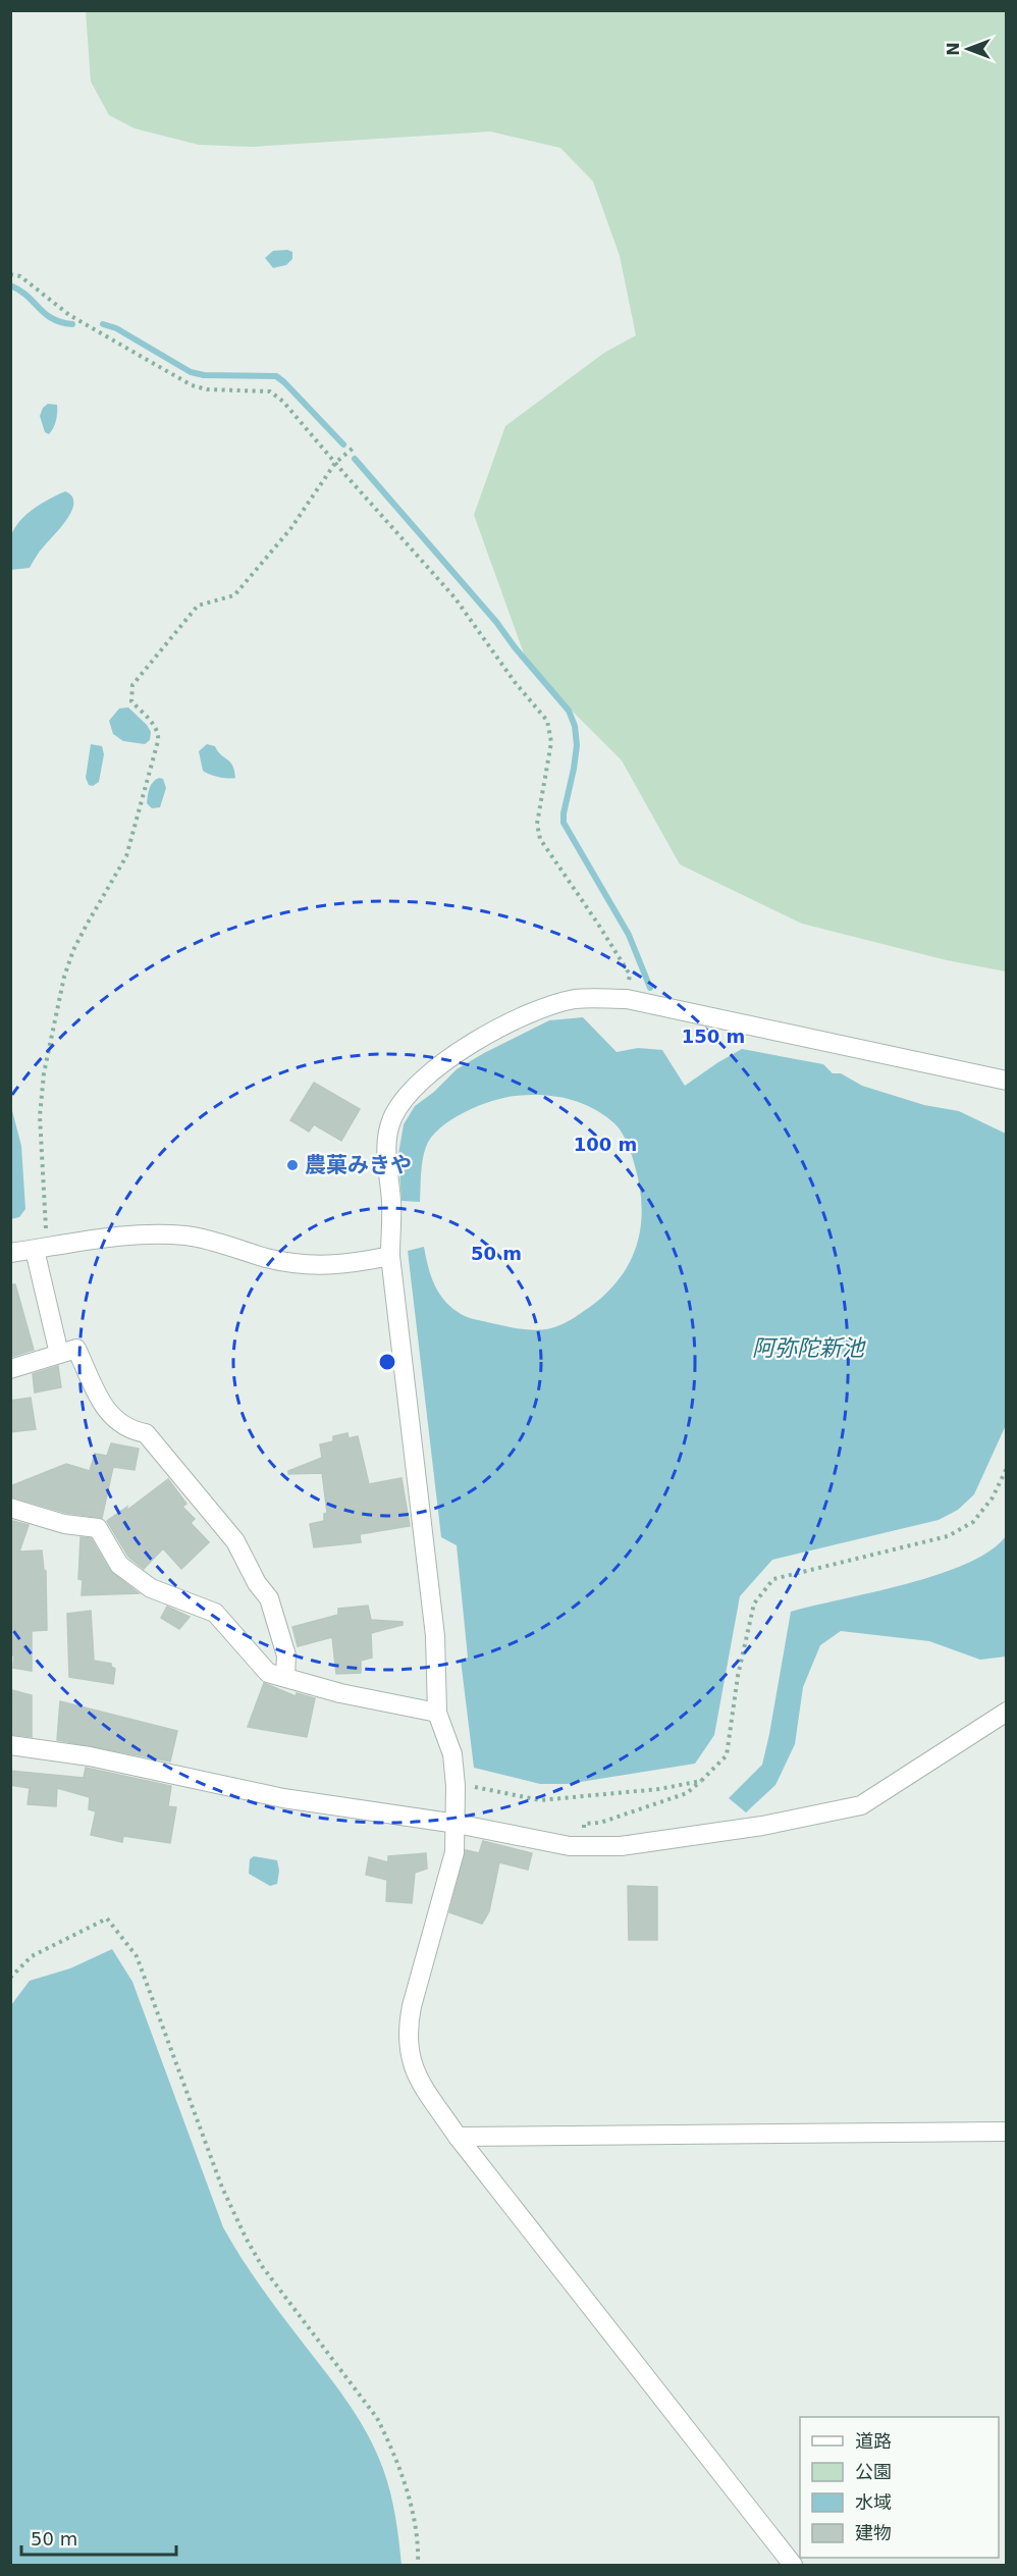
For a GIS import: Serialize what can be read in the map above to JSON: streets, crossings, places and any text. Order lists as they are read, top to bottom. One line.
{"water":["阿弥陀新池"],"places":["農菓みきや"],"legend":["道路","公園","水域","建物"],"scale_bar":"50 m","north":"left","rings":["150 m","100 m","50 m"]}
